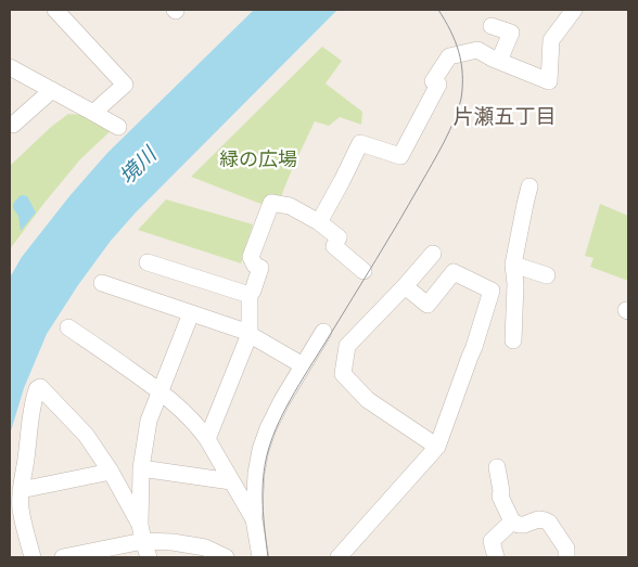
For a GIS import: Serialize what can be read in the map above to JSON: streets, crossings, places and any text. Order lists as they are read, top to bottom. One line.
{"districts":["片瀬五丁目"],"water":["境川"],"parks":["緑の広場"]}
